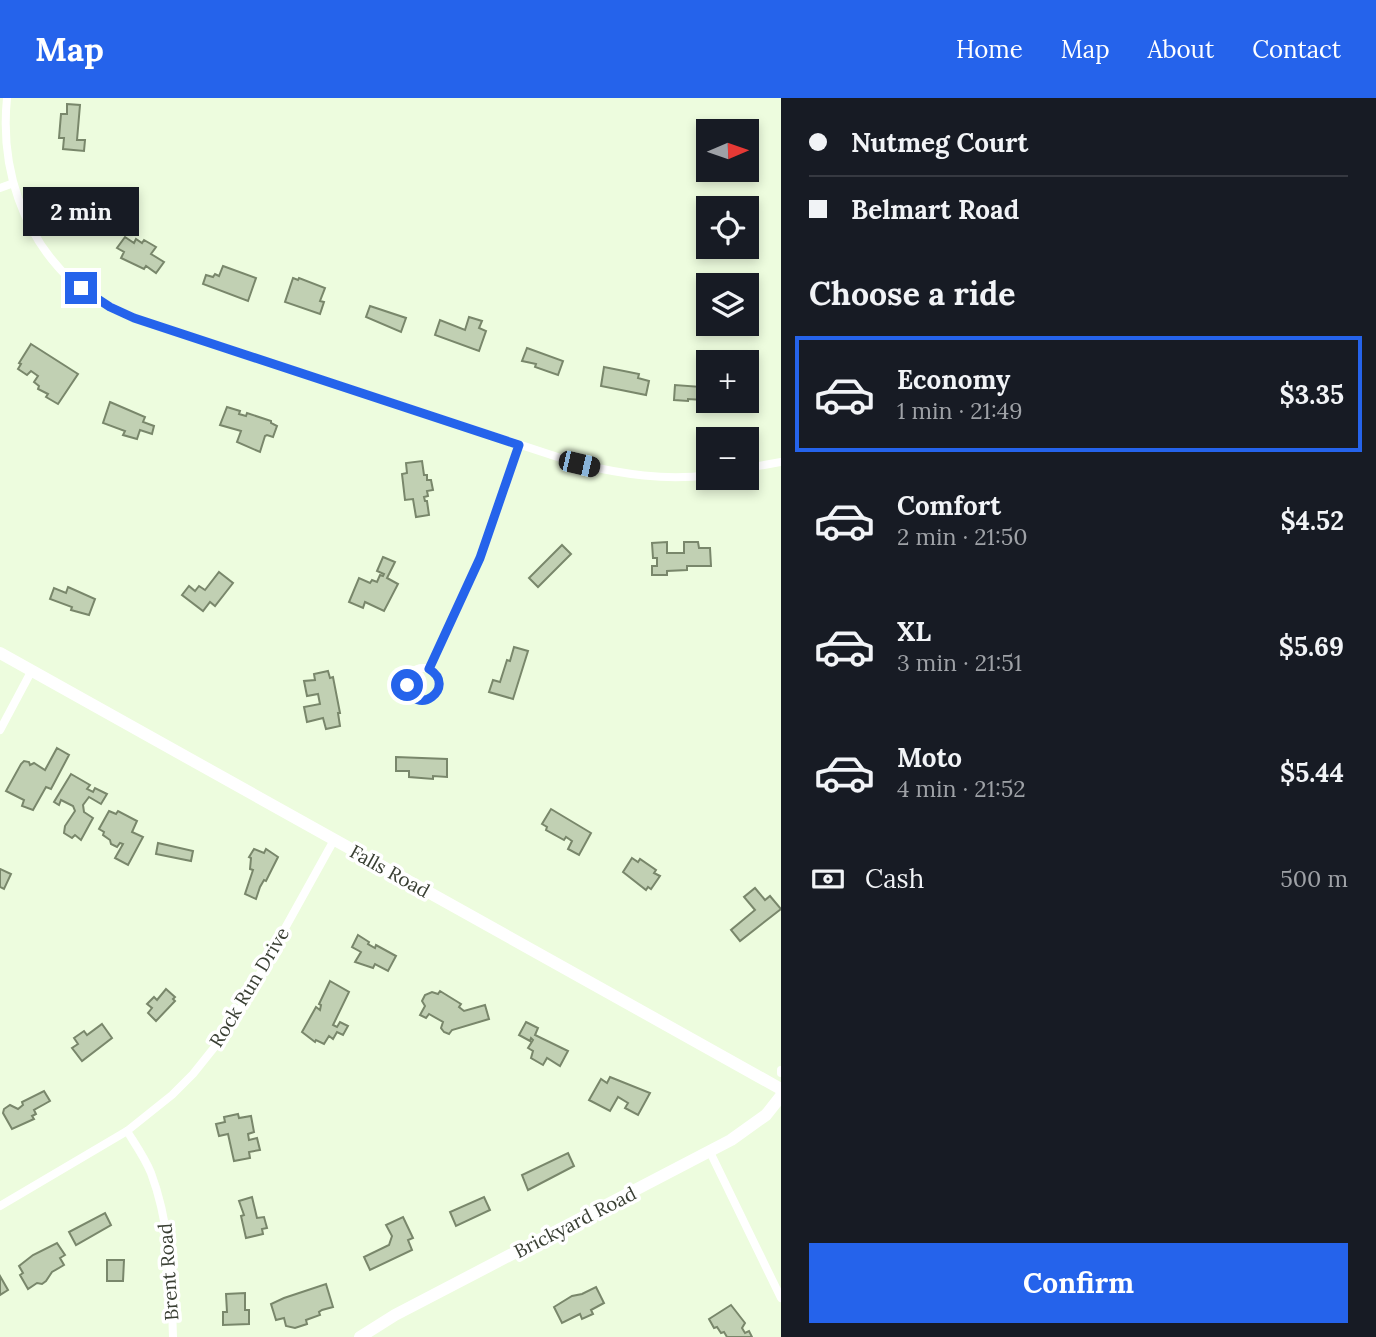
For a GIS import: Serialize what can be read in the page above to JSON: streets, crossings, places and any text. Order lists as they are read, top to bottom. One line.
{"streets":{"main road":["Falls Road","Brickyard Road"],"street":["Rock Run Drive","Brent Road"]},"crossings":[["Falls Road","Rock Run Drive"],["Rock Run Drive","Brent Road"]],"north":"right","page":{"header":"Map","nav":["Home","Map","About","Contact"],"banner":["Nutmeg Court","Belmart Road"],"map_buttons":["+","−"],"bubble":"2 min","heading":"Choose a ride","list":[{"name":"Economy","note":"1 min · 21:49","value":"$3.35"},{"name":"Comfort","note":"2 min · 21:50","value":"$4.52"},{"name":"XL","note":"3 min · 21:51","value":"$5.69"},{"name":"Moto","note":"4 min · 21:52","value":"$5.44"}],"pay":["Cash","500 m"],"buttons":"Confirm"}}
